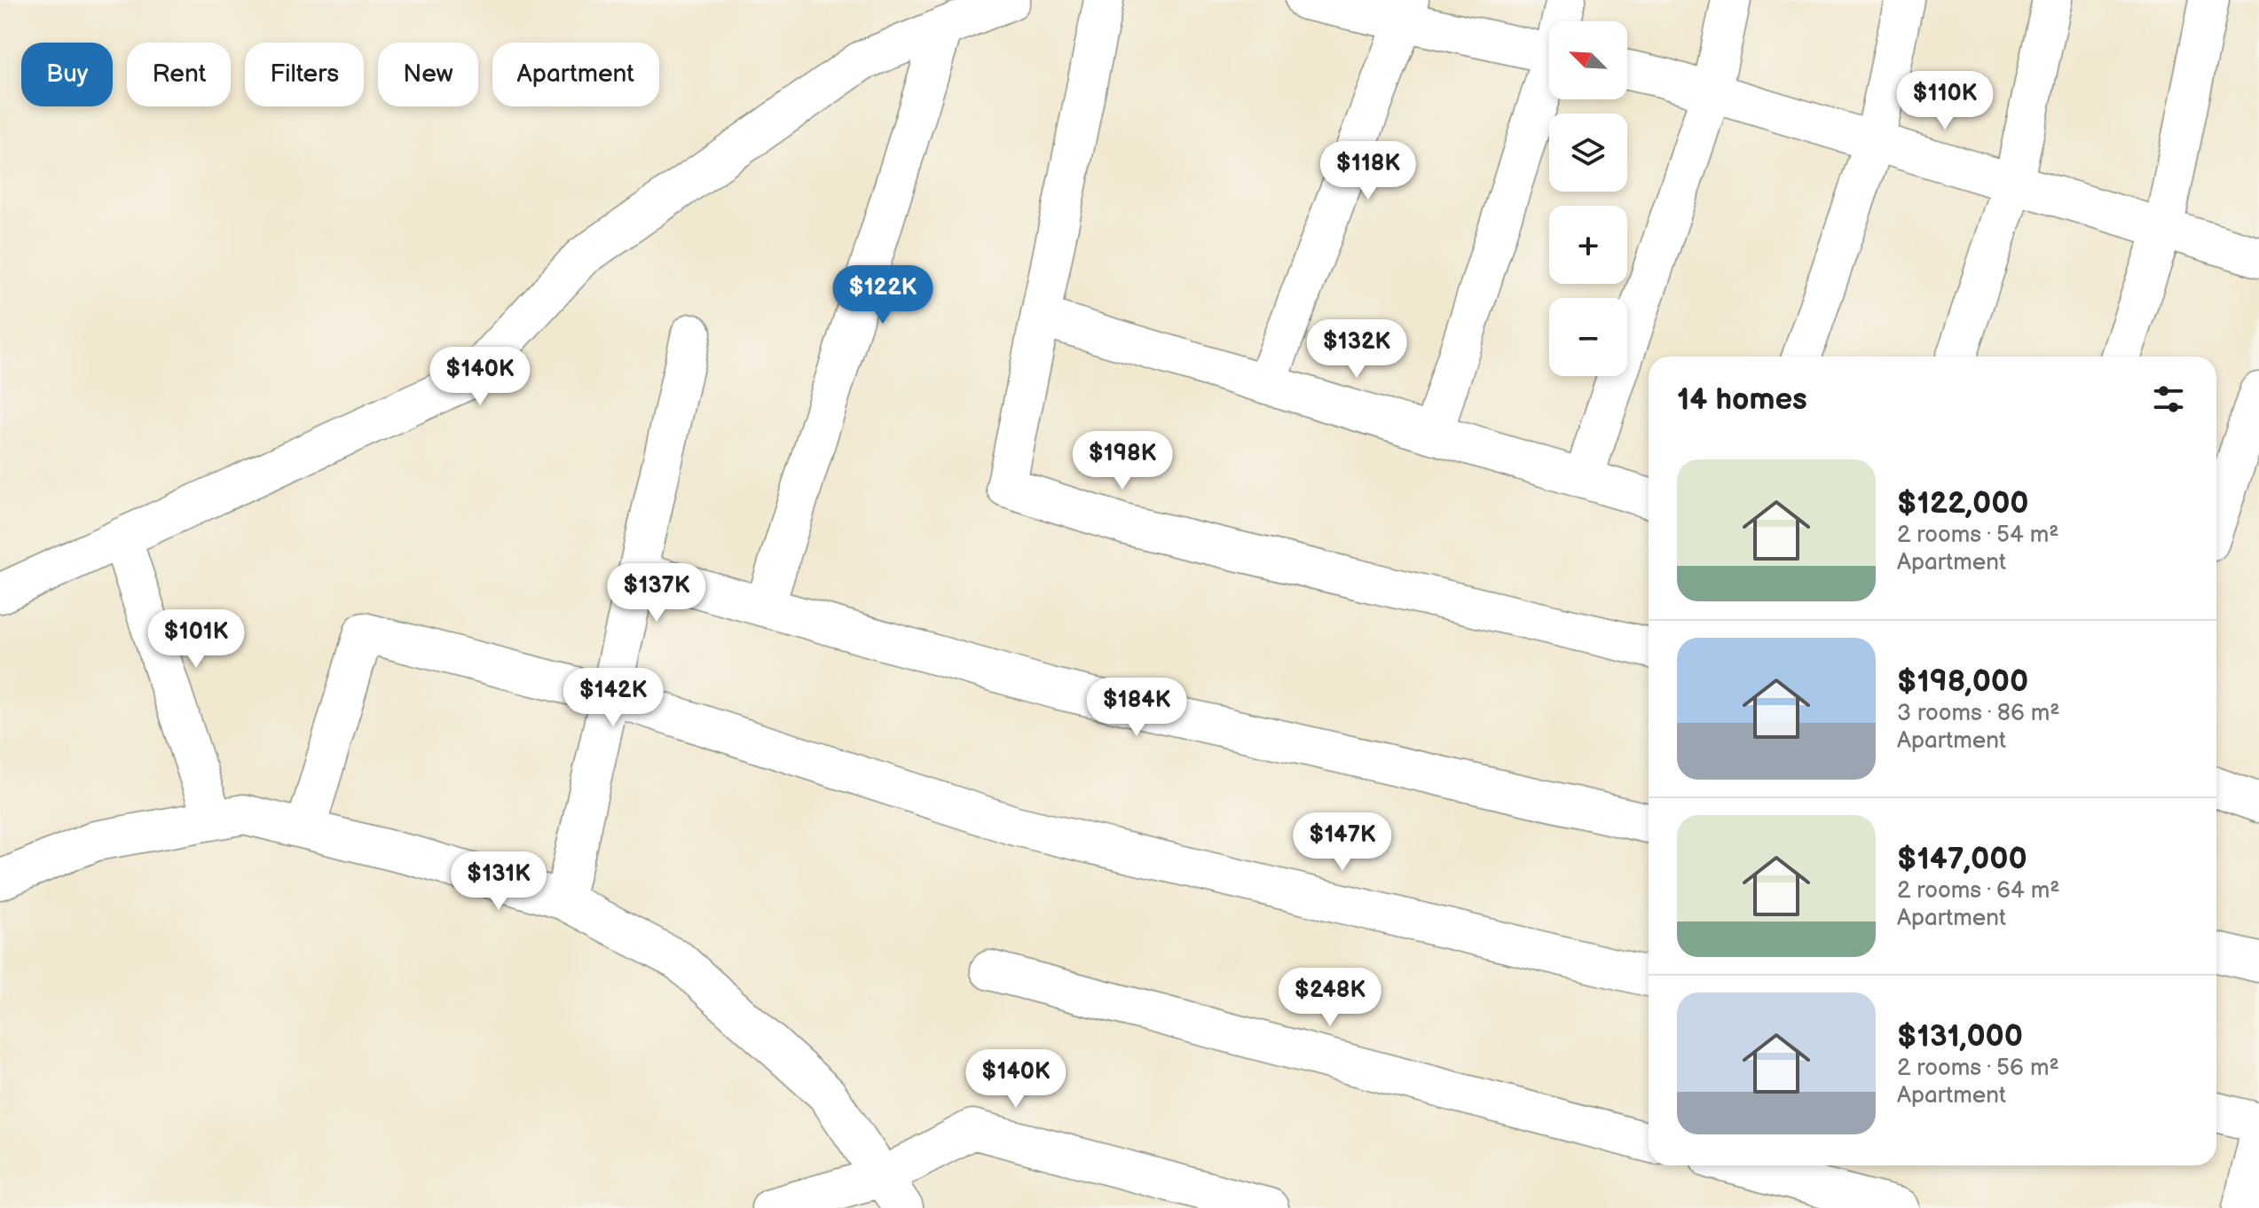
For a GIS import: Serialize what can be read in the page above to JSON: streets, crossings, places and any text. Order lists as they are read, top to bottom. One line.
{"north":"top left","page":{"map_buttons":["+","−"],"chip":["Buy","Rent","Filters","New","Apartment"],"price":["$110K","$118K","$122K","$132K","$140K","$198K","$137K","$101K","$142K","$184K","$147K","$131K","$248K","$140K"],"heading":"14 homes","list":[{"name":"$122,000","note":"2 rooms · 54 m² · Apartment"},{"name":"$198,000","note":"3 rooms · 86 m² · Apartment"},{"name":"$147,000","note":"2 rooms · 64 m² · Apartment"},{"name":"$131,000","note":"2 rooms · 56 m² · Apartment"}]}}
